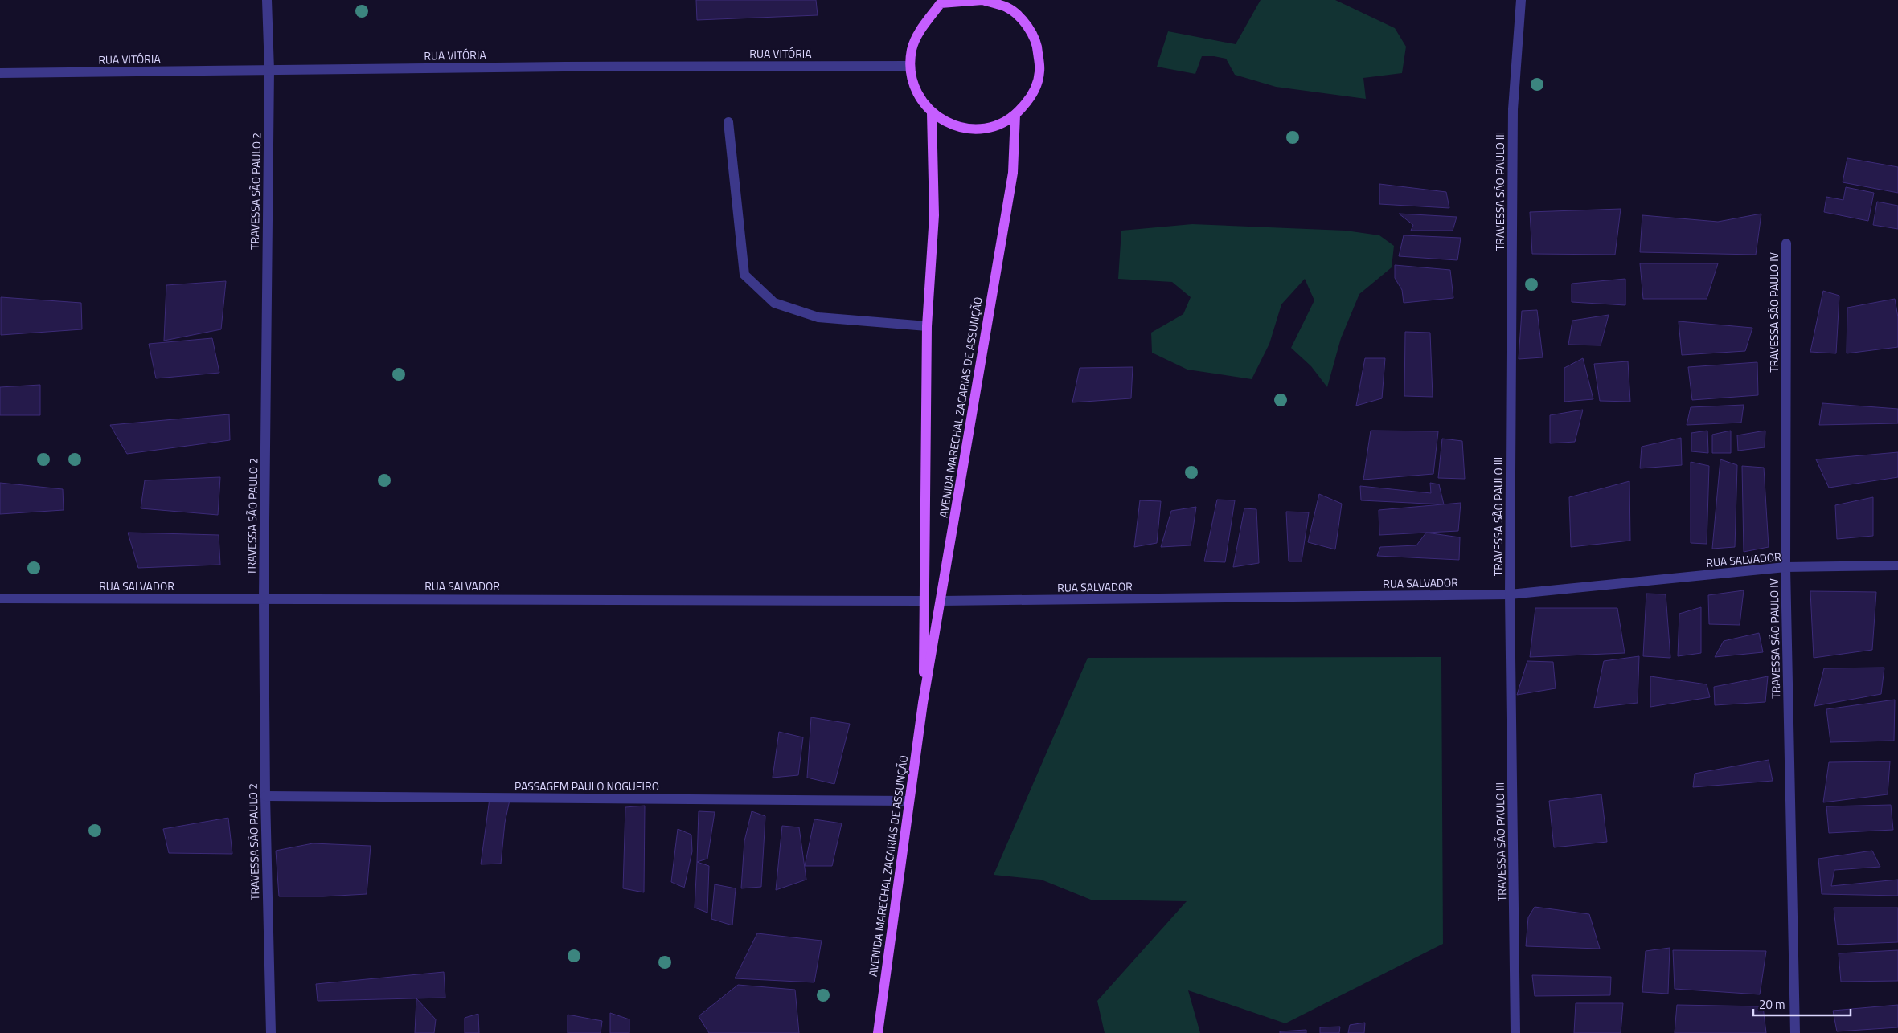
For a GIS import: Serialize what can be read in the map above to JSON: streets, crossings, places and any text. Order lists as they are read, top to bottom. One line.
{"streets":{"main road":["AVENIDA MARECHAL ZACARIAS DE ASSUNÇÃO"],"street":["RUA VITÓRIA","TRAVESSA SÃO PAULO 2","TRAVESSA SÃO PAULO III","TRAVESSA SÃO PAULO IV","RUA SALVADOR","PASSAGEM PAULO NOGUEIRO"]},"crossings":[["RUA VITÓRIA","TRAVESSA SÃO PAULO 2"],["RUA VITÓRIA","AVENIDA MARECHAL ZACARIAS DE ASSUNÇÃO"],["TRAVESSA SÃO PAULO 2","RUA SALVADOR"],["TRAVESSA SÃO PAULO 2","PASSAGEM PAULO NOGUEIRO"],["TRAVESSA SÃO PAULO III","RUA SALVADOR"],["TRAVESSA SÃO PAULO IV","RUA SALVADOR"],["AVENIDA MARECHAL ZACARIAS DE ASSUNÇÃO","RUA SALVADOR"],["AVENIDA MARECHAL ZACARIAS DE ASSUNÇÃO","PASSAGEM PAULO NOGUEIRO"]],"scale_bar":"20 m"}
